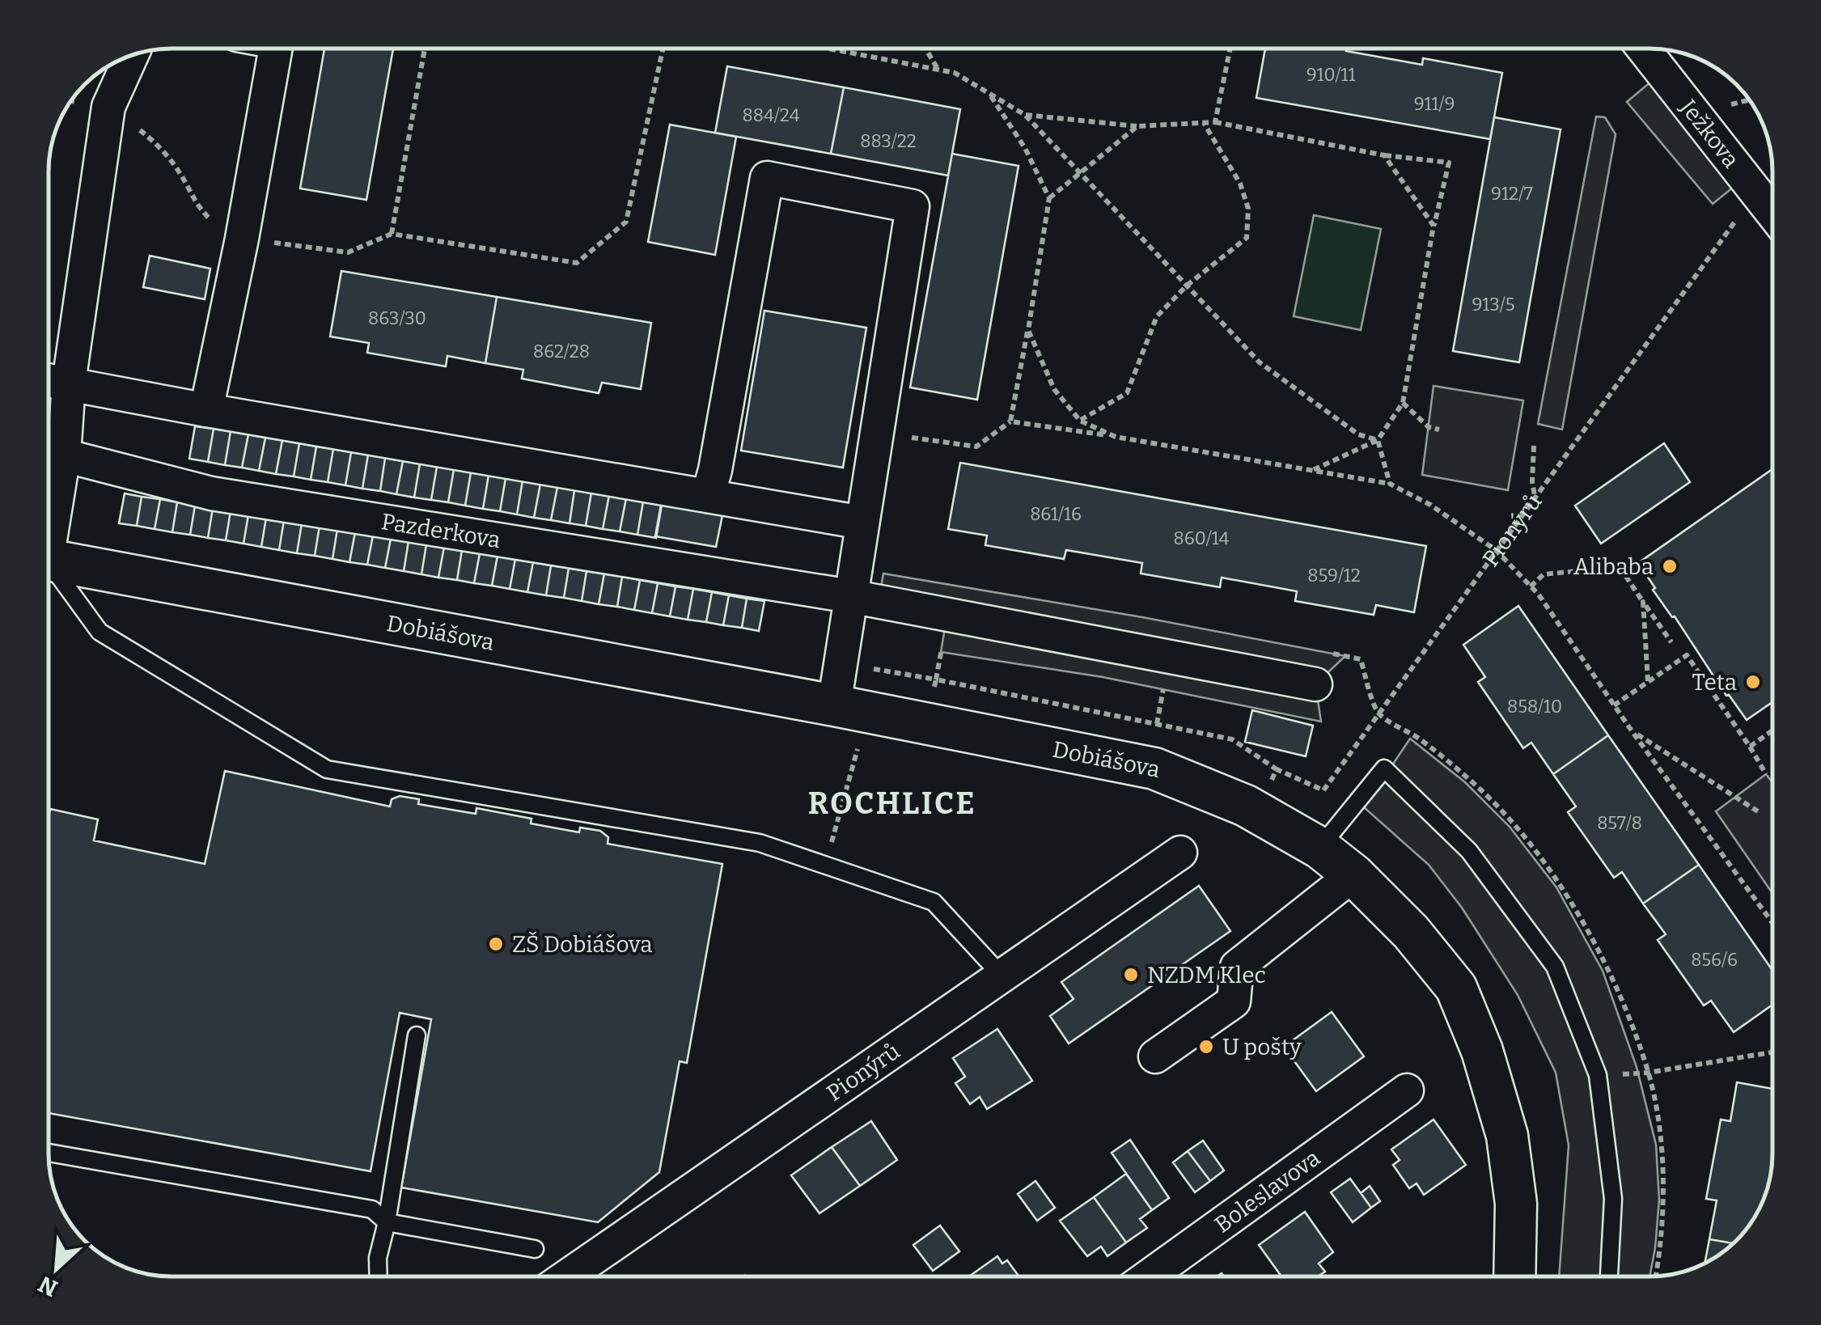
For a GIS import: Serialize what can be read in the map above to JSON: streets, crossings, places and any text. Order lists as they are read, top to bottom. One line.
{"streets":{"street":["Ježkova","Pazderkova","Pionýrů","Dobiášova","Boleslavova"]},"crossings":[["Ježkova","Pionýrů"],["Pionýrů","Dobiášova"]],"districts":["ROCHLICE"],"places":["Alibaba","Teta","ZŠ Dobiášova","NZDM Klec","U pošty"],"house_numbers":["910/11","911/9","884/24","883/22","912/7","913/5","863/30","862/28","861/16","860/14","859/12","858/10","857/8","856/6"],"north":"bottom left"}
